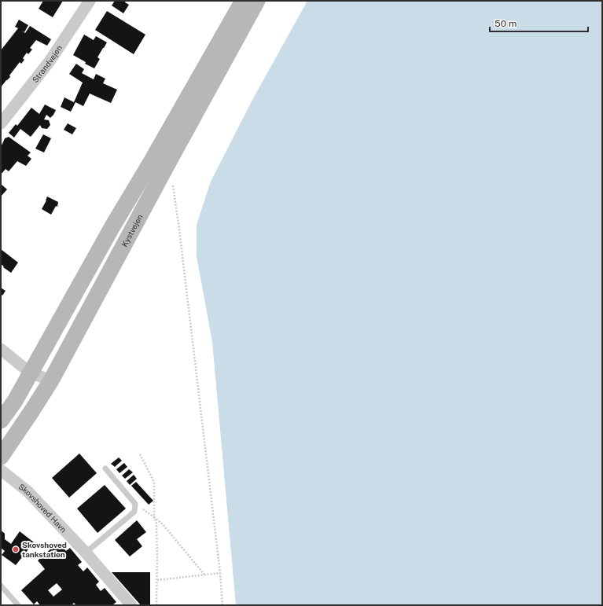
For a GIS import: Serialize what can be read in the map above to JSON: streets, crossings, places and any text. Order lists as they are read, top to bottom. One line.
{"streets":{"main road":["Kystvejen"],"street":["Strandvejen","Skovshoved Havn"]},"places":["Skovshoved tankstation"],"scale_bar":"50 m"}
